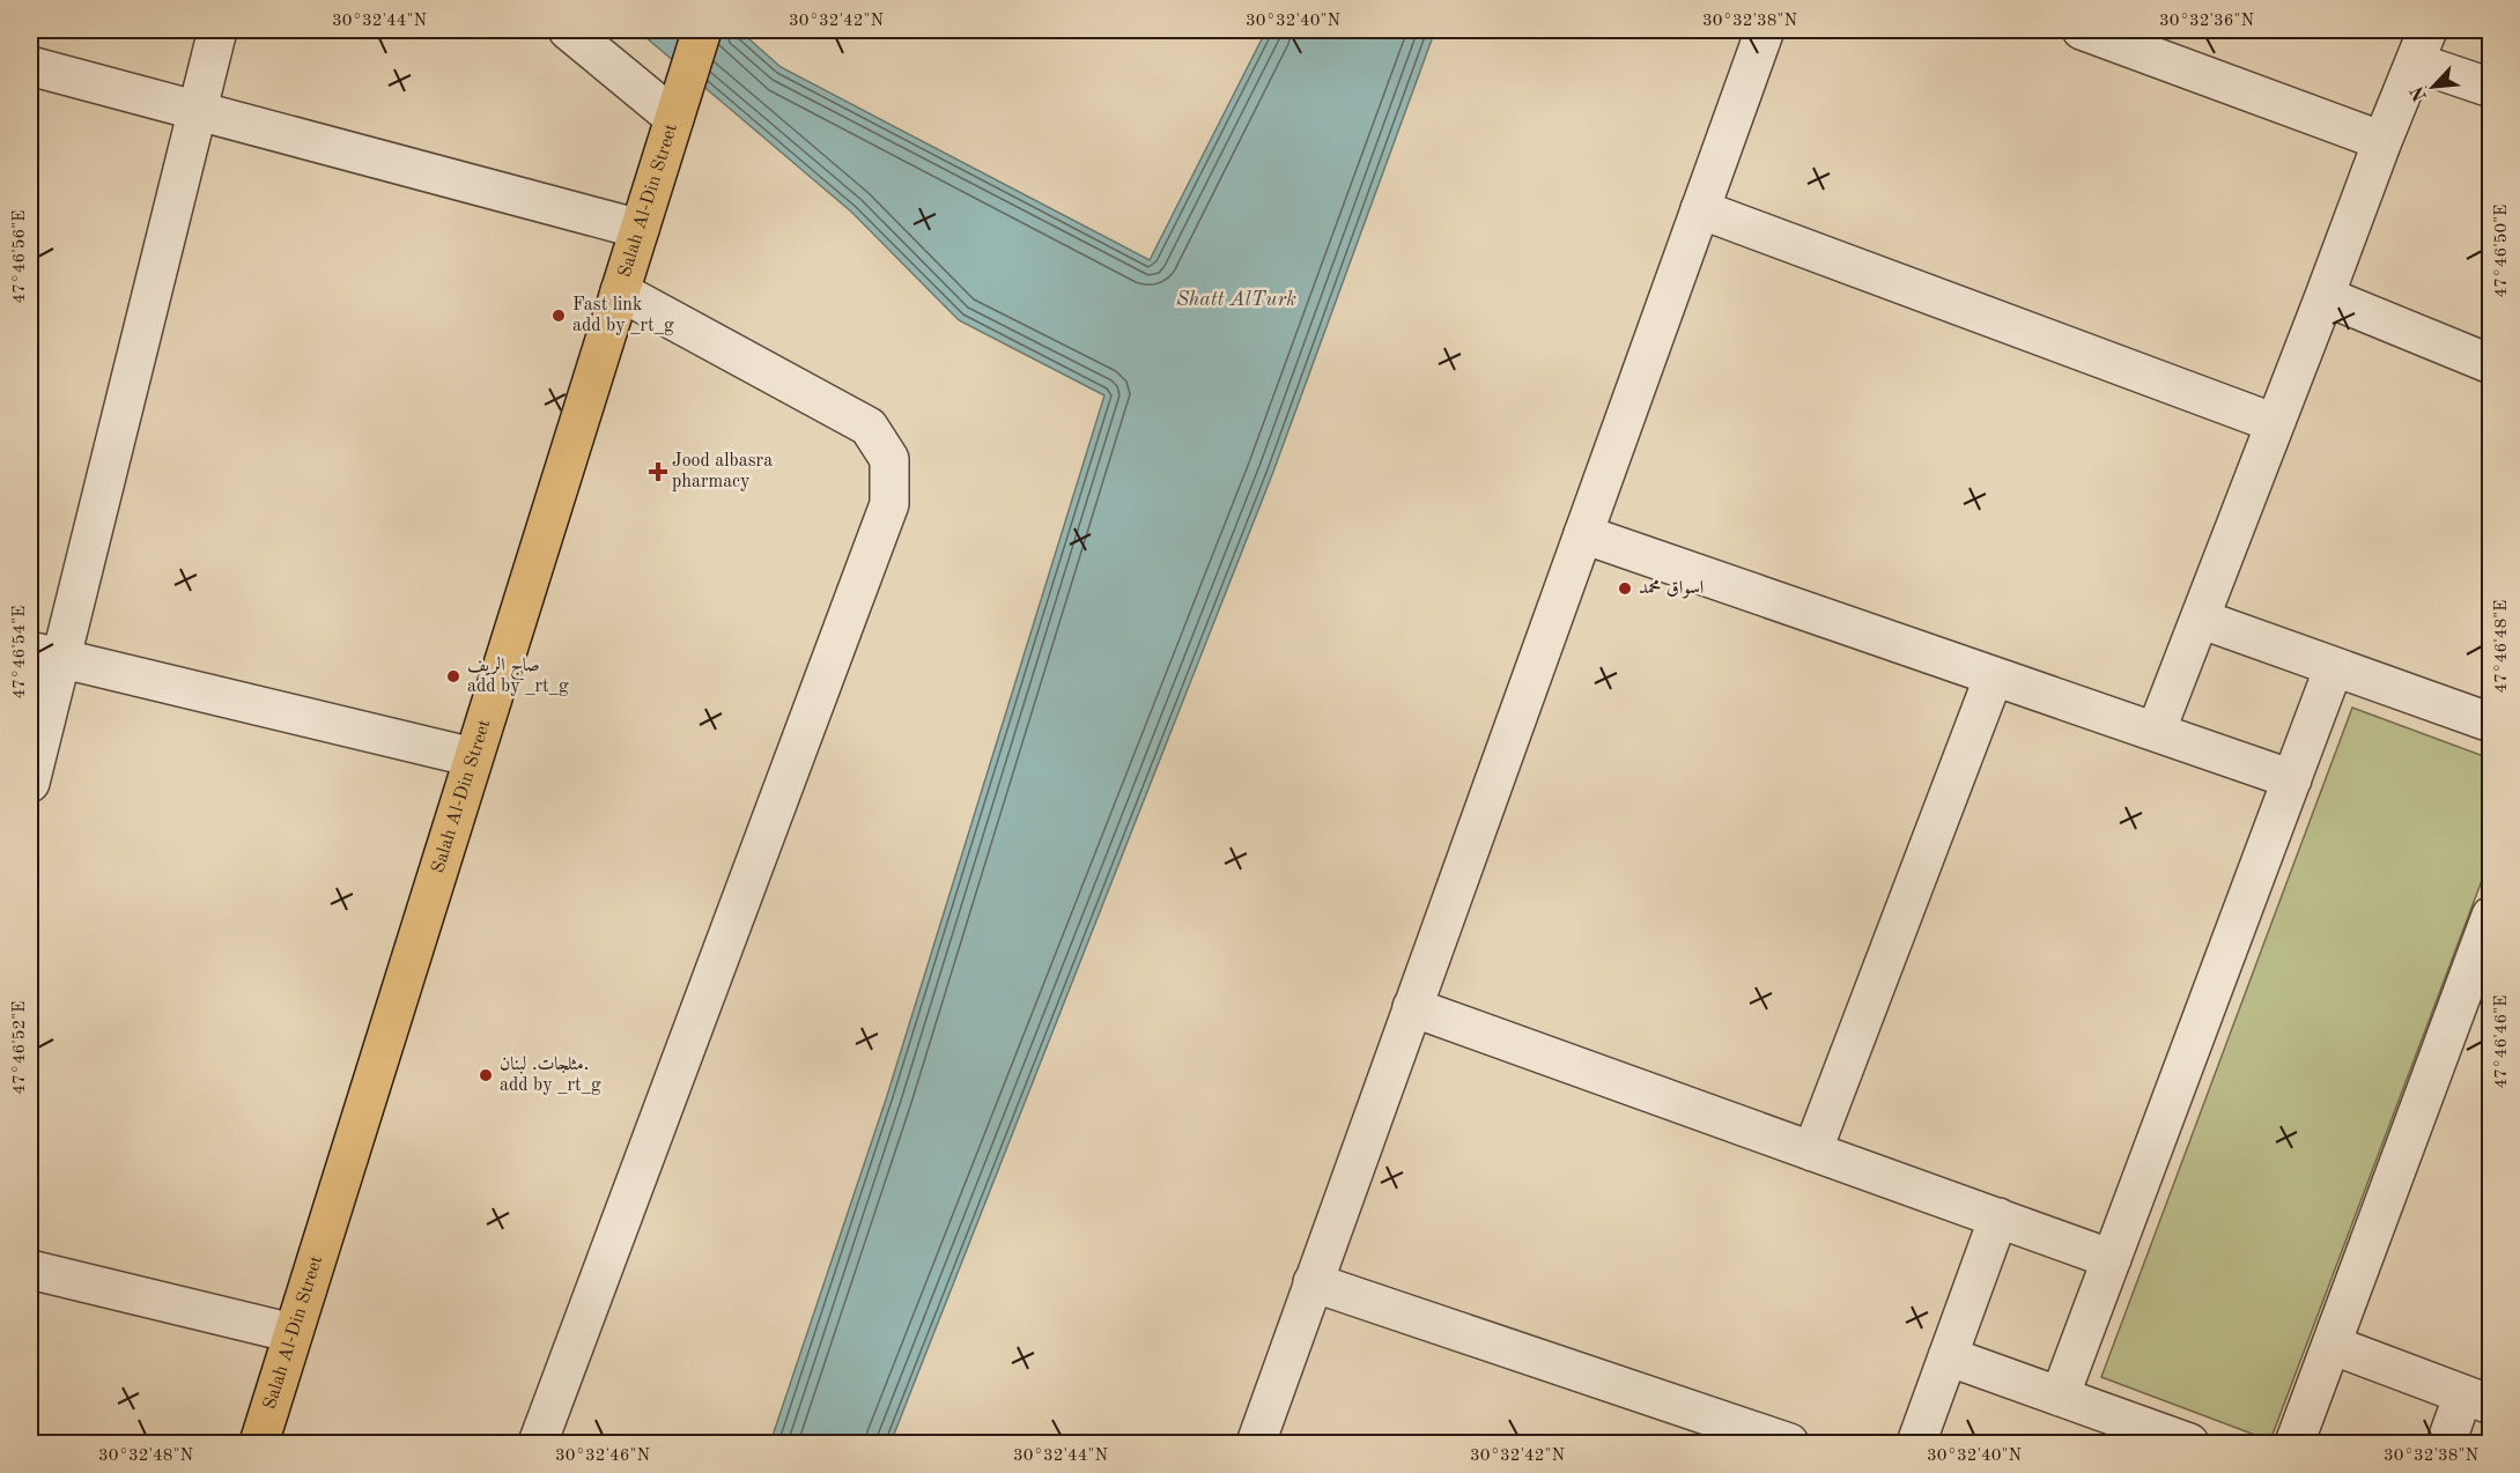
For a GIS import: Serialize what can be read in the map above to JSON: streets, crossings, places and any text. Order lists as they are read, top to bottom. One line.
{"streets":{"main road":["Salah Al-Din Street"]},"water":["Shatt AlTurk"],"places":{"other":["Fast link add by _rt_g","اسواق محمد","صاج الريف add by _rt_g","مثلجات. لبنان. add by _rt_g"],"health":["Jood albasra pharmacy"]},"north":"bottom left","coordinates":["30°32'44\"N","30°32'42\"N","30°32'40\"N","30°32'38\"N","30°32'36\"N","47°46'50\"E","47°46'56\"E","47°46'48\"E","47°46'54\"E","47°46'46\"E","47°46'52\"E","30°32'48\"N","30°32'46\"N"]}
